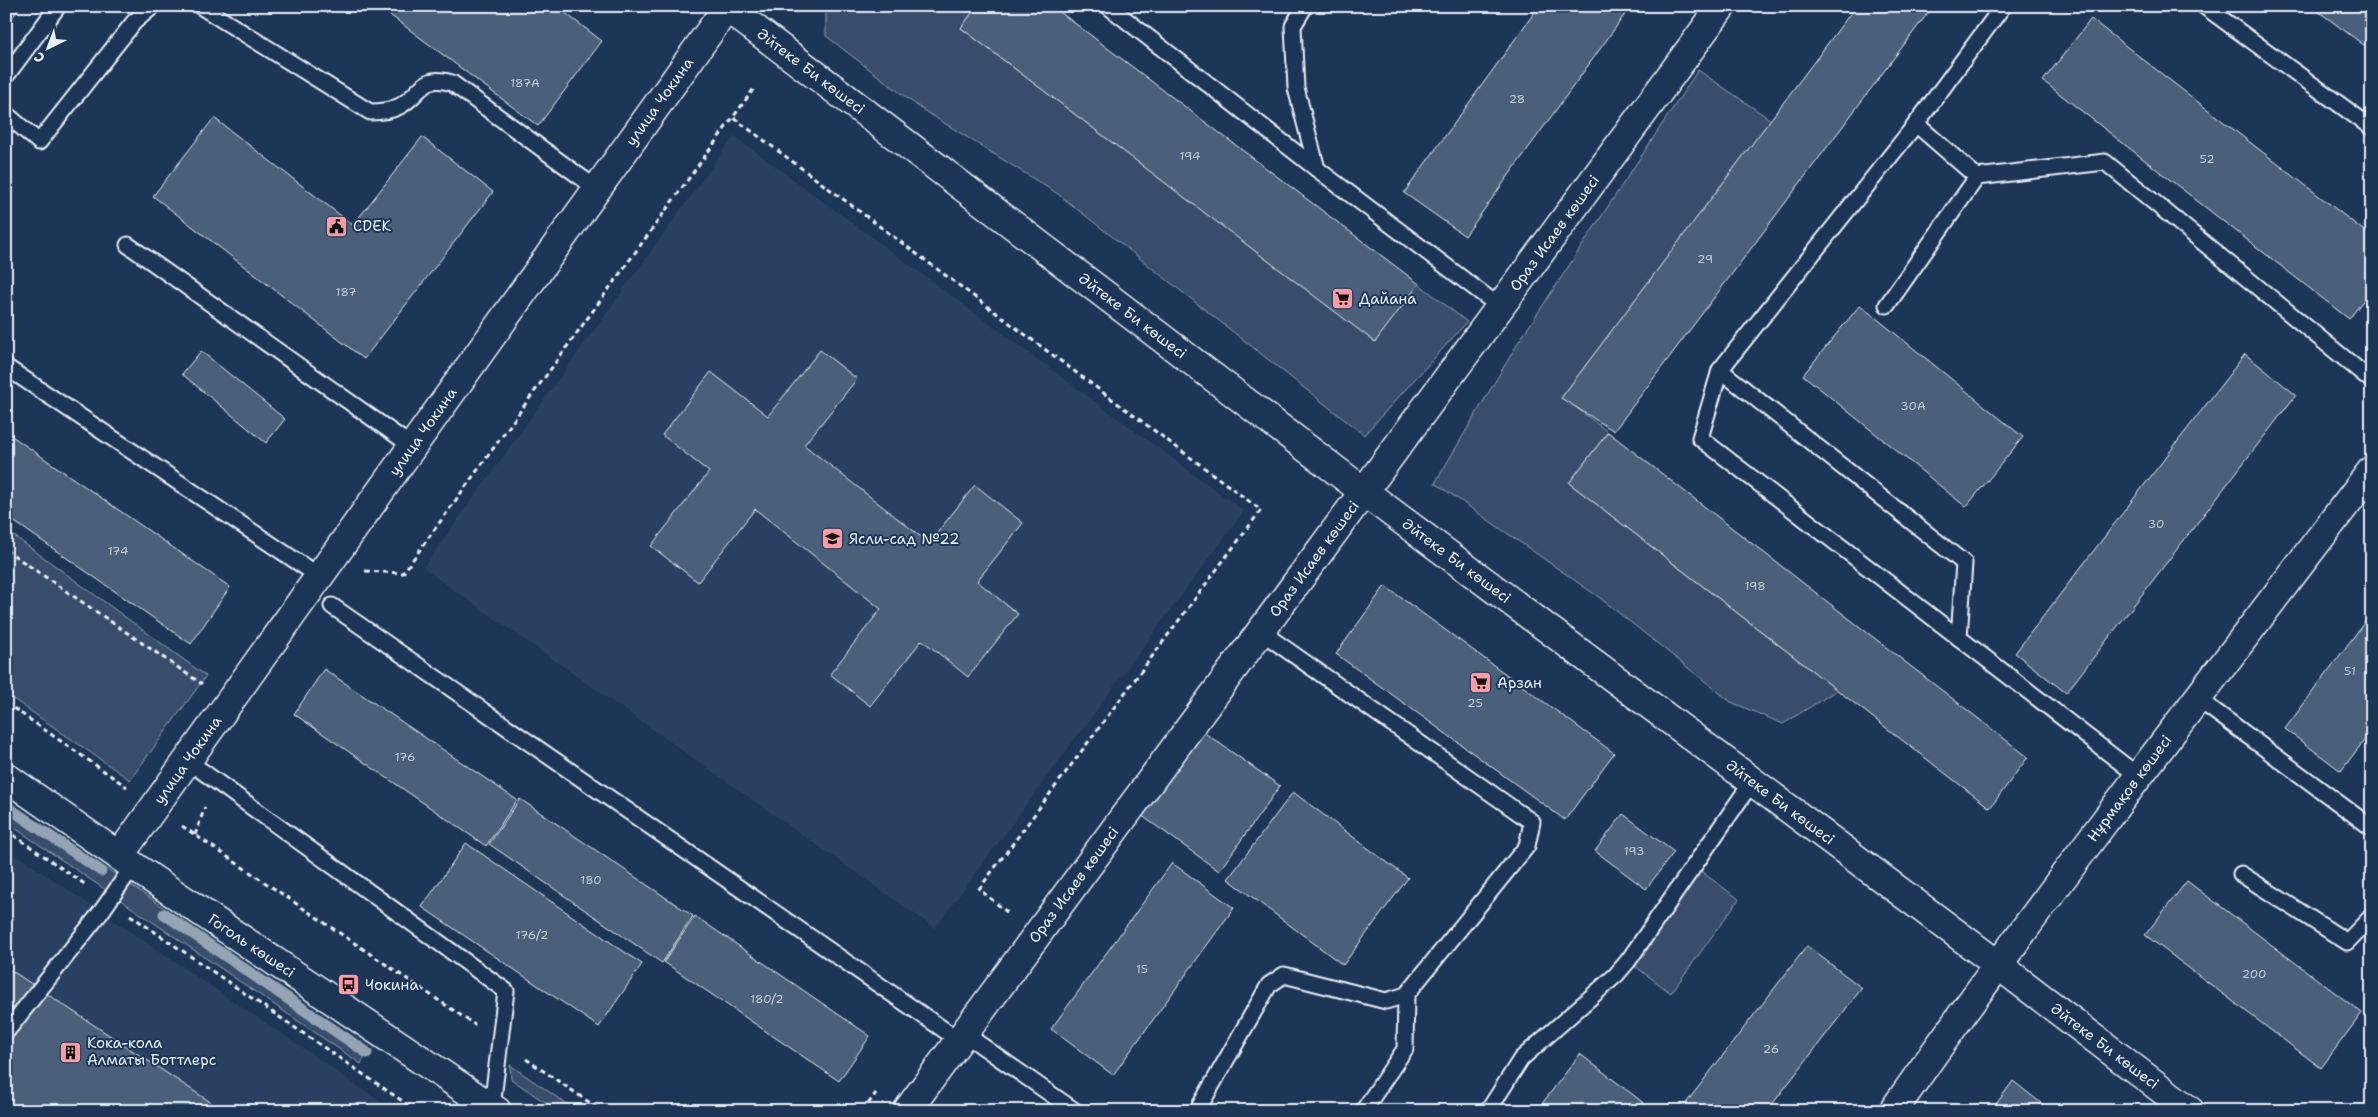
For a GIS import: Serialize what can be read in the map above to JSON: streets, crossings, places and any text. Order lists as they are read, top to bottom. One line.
{"streets":{"street":["Әйтеке Би көшесі","улица Чокина","Ораз Исаев көшесі","Нұрмақов көшесі","Гоголь көшесі"]},"crossings":[["Әйтеке Би көшесі","улица Чокина"],["Әйтеке Би көшесі","Ораз Исаев көшесі"],["Әйтеке Би көшесі","Нұрмақов көшесі"],["улица Чокина","Гоголь көшесі"]],"places":{"public building":["CDEK"],"supermarket":["Дайана","Арзан"],"school or university":["Ясли-сад №22"],"bus stop":["Чокина"],"building":["Кока-кола Алматы Боттлерс"]},"house_numbers":["187А","28","194","52","29","187","30А","30","174","198","51","25","176","193","180","176/2","15","200","180/2","26"],"north":"bottom left"}
